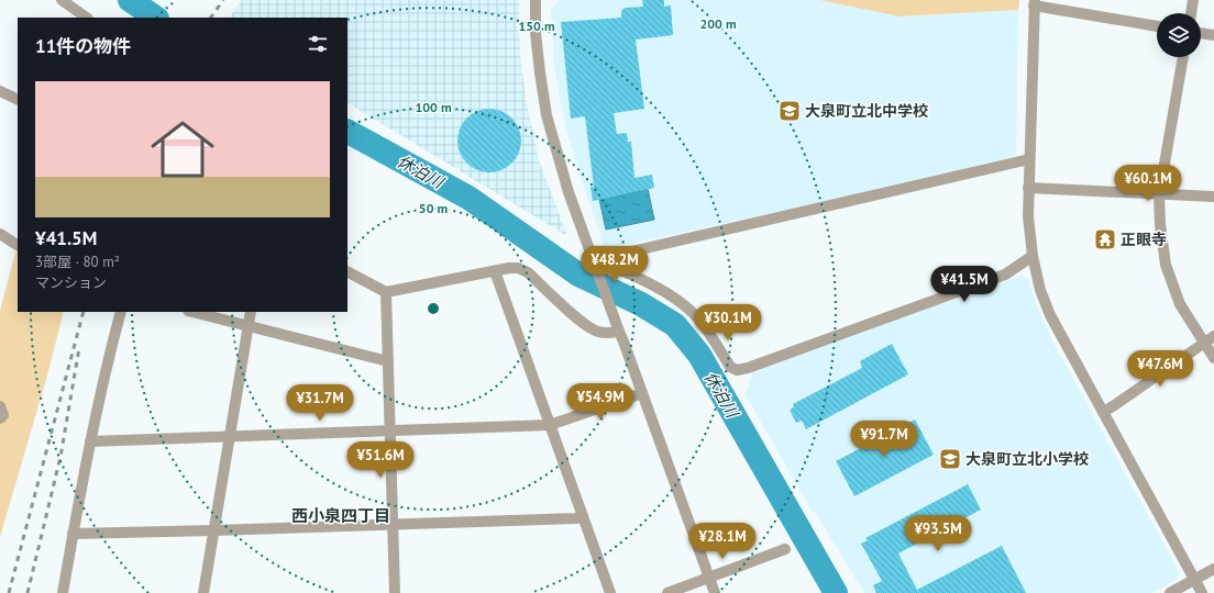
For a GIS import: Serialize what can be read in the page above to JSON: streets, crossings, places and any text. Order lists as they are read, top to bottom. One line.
{"districts":["西小泉四丁目"],"water":["休泊川"],"places":{"school or university":["大泉町立北中学校","大泉町立北小学校"],"temple":["正眼寺"]},"page":{"heading":"11件の物件","list":[{"name":"¥41.5M","note":"3部屋 · 80 m² · マンション"}],"price":["¥60.1M","¥48.2M","¥41.5M","¥30.1M","¥47.6M","¥54.9M","¥31.7M","¥91.7M","¥51.6M","¥93.5M","¥28.1M"]},"rings":["200 m","150 m","100 m","50 m"]}
